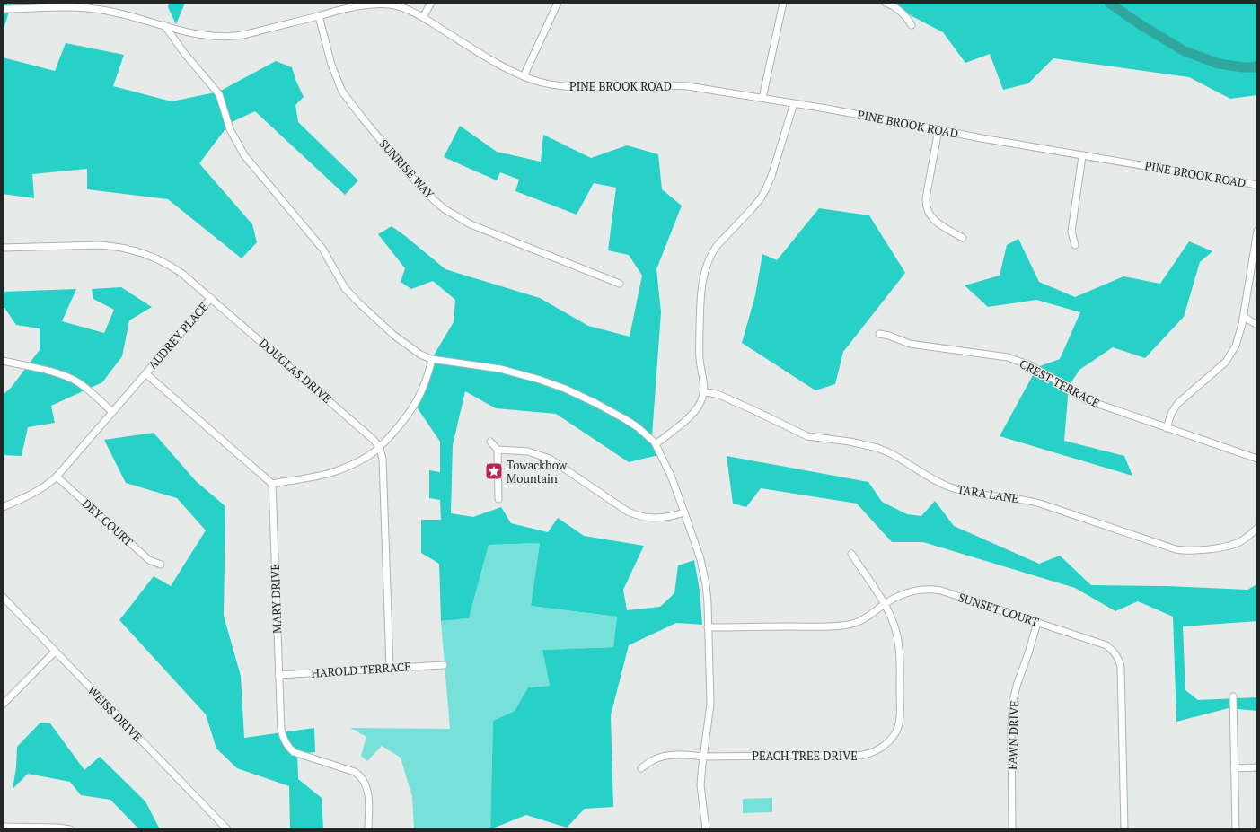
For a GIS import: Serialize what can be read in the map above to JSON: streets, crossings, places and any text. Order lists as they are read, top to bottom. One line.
{"streets":{"street":["PINE BROOK ROAD","SUNRISE WAY","AUDREY PLACE","DOUGLAS DRIVE","CREST TERRACE","TARA LANE","DEY COURT","MARY DRIVE","SUNSET COURT","HAROLD TERRACE","WEISS DRIVE","FAWN DRIVE","PEACH TREE DRIVE"]},"crossings":[["PINE BROOK ROAD","SUNRISE WAY"],["AUDREY PLACE","DOUGLAS DRIVE"],["AUDREY PLACE","DEY COURT"],["MARY DRIVE","HAROLD TERRACE"],["SUNSET COURT","FAWN DRIVE"],["SUNSET COURT","PEACH TREE DRIVE"]],"places":{"place":["Towackhow Mountain"]}}
